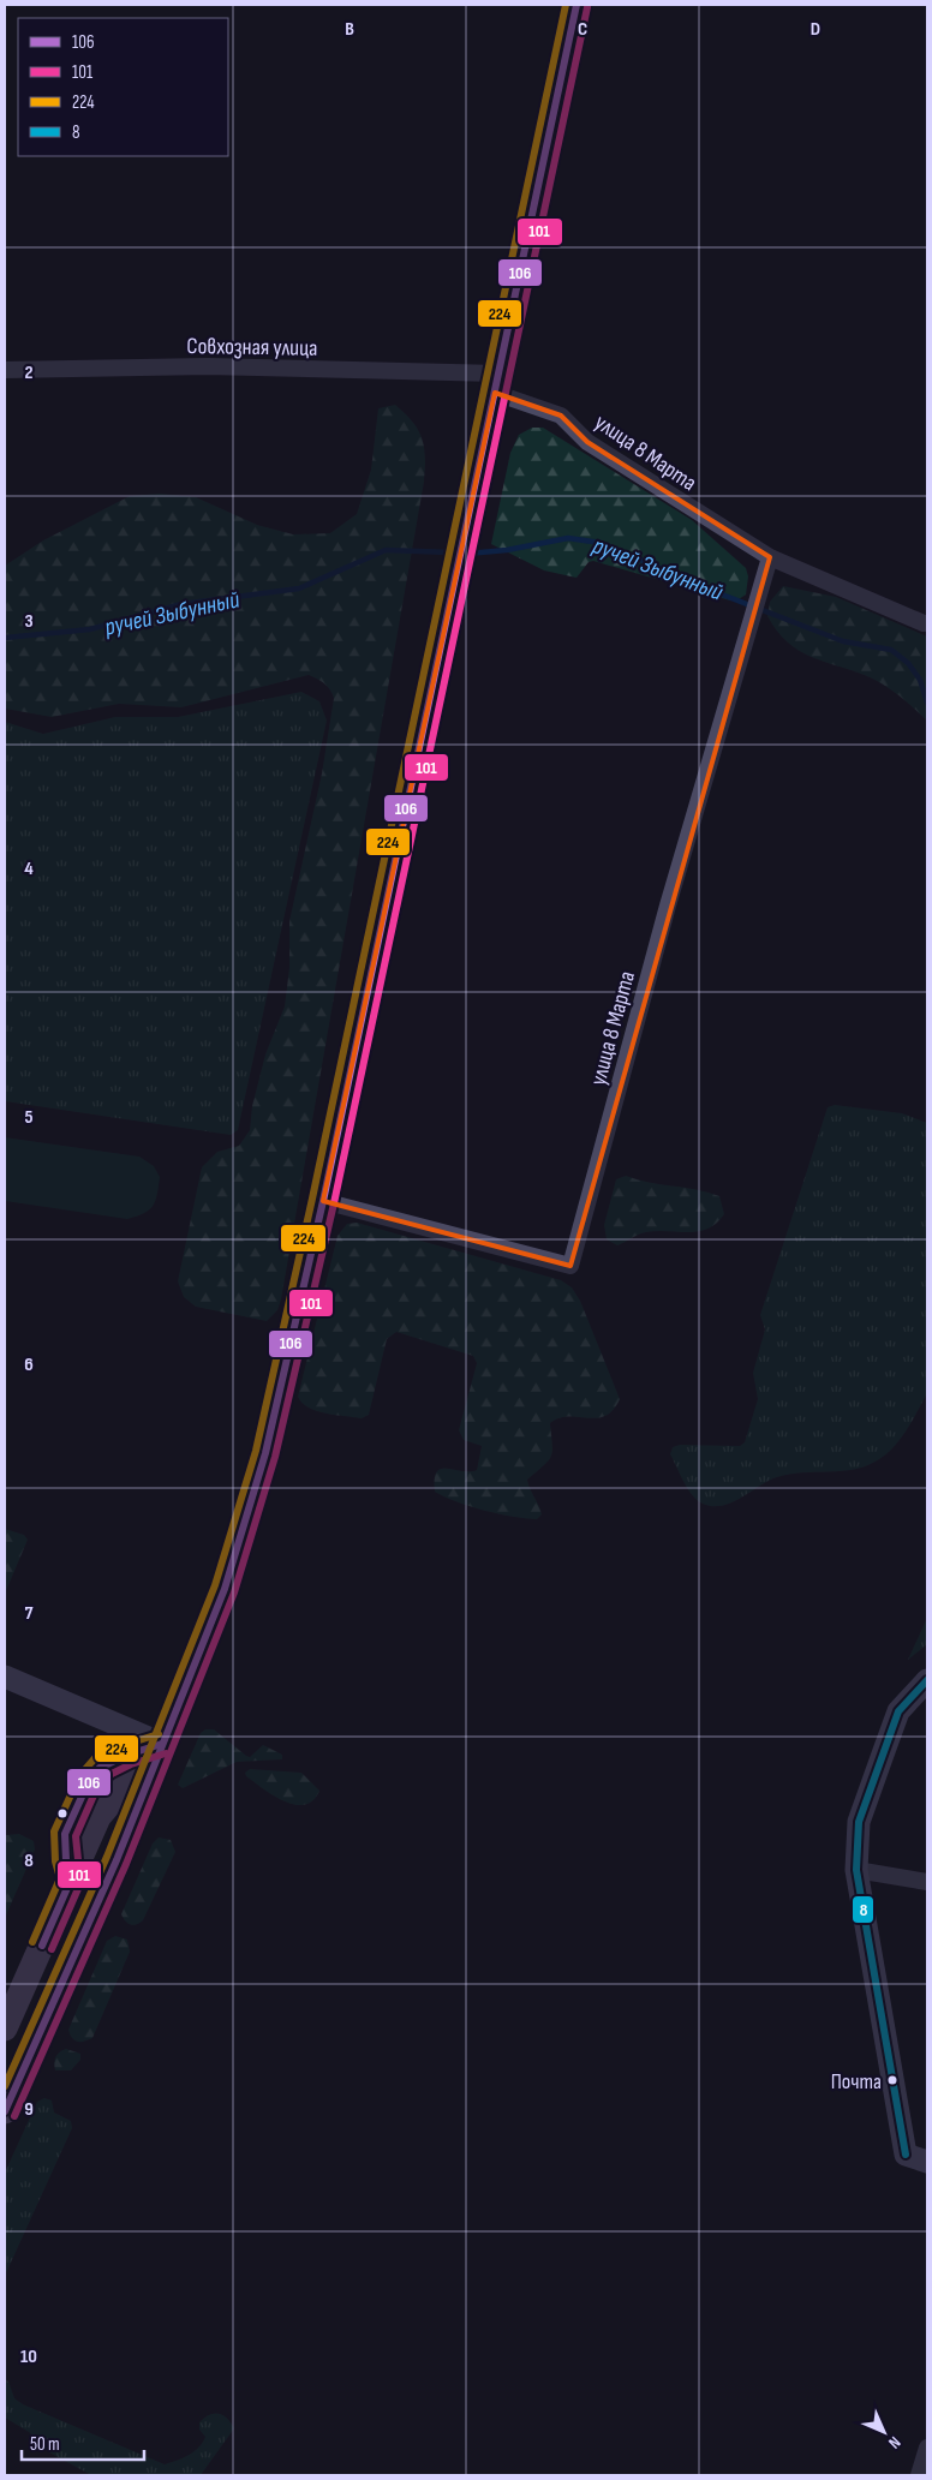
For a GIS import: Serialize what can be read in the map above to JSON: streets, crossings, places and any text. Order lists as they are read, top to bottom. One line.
{"streets":{"street":["Совхозная улица","улица 8 Марта"]},"crossings":[["Совхозная улица","улица 8 Марта"]],"water":["ручей Зыбунный"],"places":["Почта"],"lines":["transit line 106","transit line 224","transit line 101","transit line 8"],"legend":["106","101","224","8"],"scale_bar":"50 m","north":"bottom right","grid":{"columns":["B","C","D"],"rows":["2","3","4","5","6","7","8","9","10"]}}
